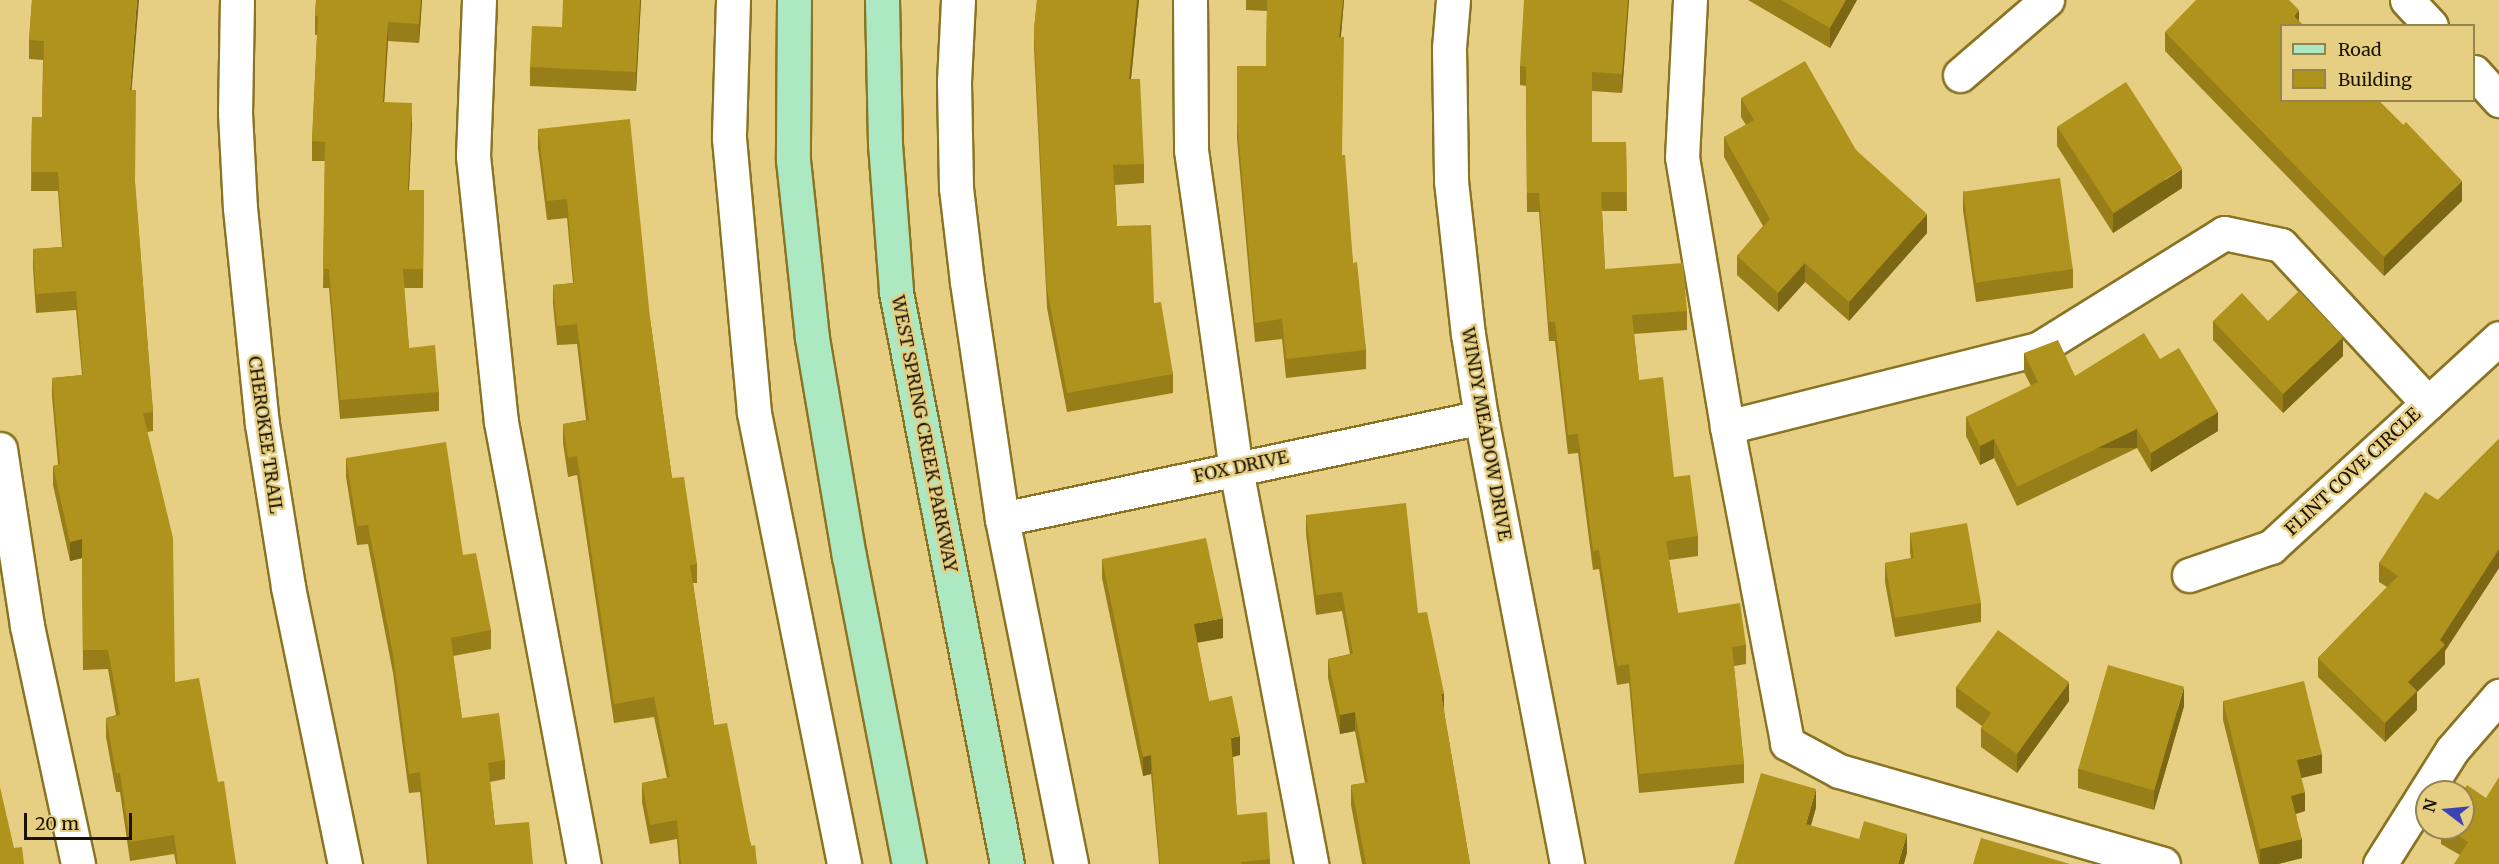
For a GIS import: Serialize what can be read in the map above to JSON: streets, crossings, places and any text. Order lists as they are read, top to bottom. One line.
{"streets":{"main road":["WEST SPRING CREEK PARKWAY"],"street":["WINDY MEADOW DRIVE","CHEROKEE TRAIL","FOX DRIVE","FLINT COVE CIRCLE"]},"crossings":[["WINDY MEADOW DRIVE","FOX DRIVE"]],"legend":["Road","Building"],"scale_bar":"20 m","north":"left"}
